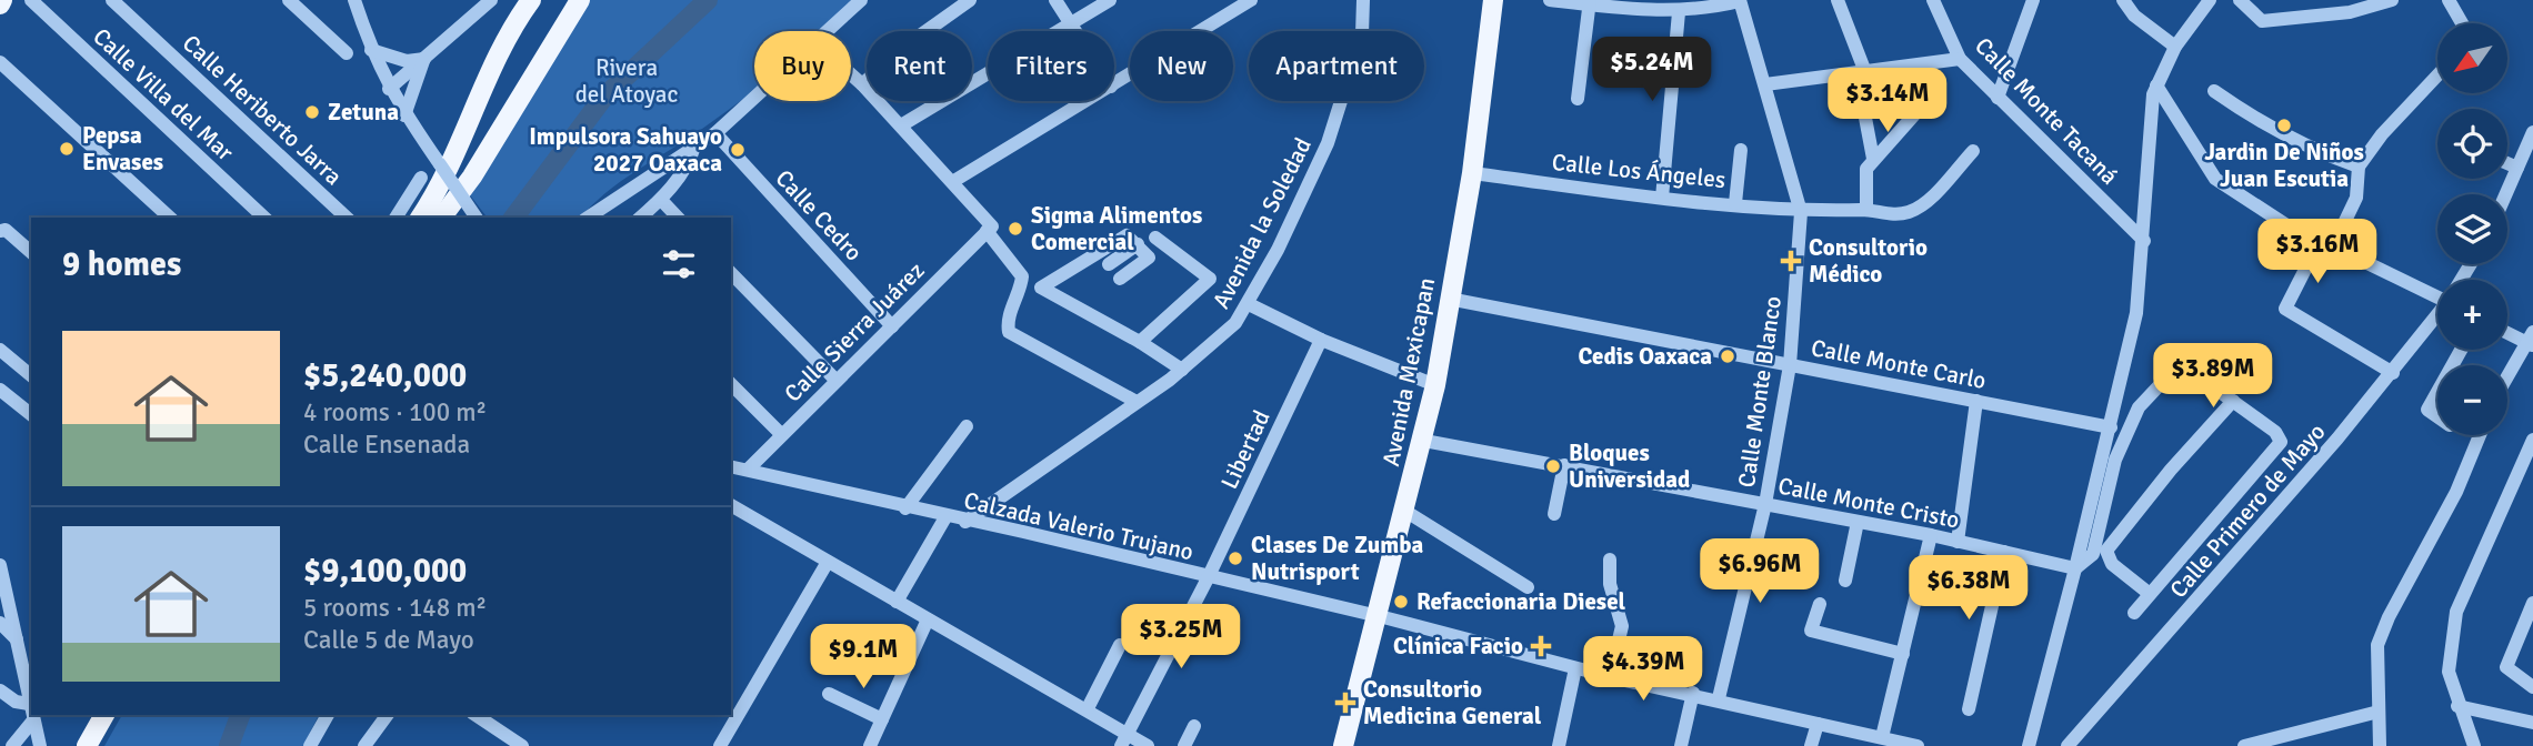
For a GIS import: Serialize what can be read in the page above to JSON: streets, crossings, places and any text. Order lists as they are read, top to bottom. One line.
{"streets":{"main road":["Avenida Mexicapan"],"street":["Calle Villa del Mar","Calle Heriberto Jarra","Calle Monte Tacaná","Calle Los Ángeles","Calle Cedro","Avenida la Soledad","Calle Sierra Juárez","Calle Monte Carlo","Calle Monte Blanco","Libertad","Calle Monte Cristo","Calle Primero de Mayo","Calzada Valerio Trujano"]},"crossings":[["Calle Los Ángeles","Avenida Mexicapan"],["Calle Los Ángeles","Calle Monte Blanco"],["Calle Cedro","Calle Sierra Juárez"],["Avenida la Soledad","Calzada Valerio Trujano"],["Calle Sierra Juárez","Calzada Valerio Trujano"],["Calle Monte Carlo","Avenida Mexicapan"],["Calle Monte Carlo","Calle Monte Blanco"],["Avenida Mexicapan","Calle Monte Cristo"],["Avenida Mexicapan","Calzada Valerio Trujano"],["Calle Monte Blanco","Calle Monte Cristo"],["Calle Monte Blanco","Calzada Valerio Trujano"],["Libertad","Calzada Valerio Trujano"]],"parks":["Rivera del Atoyac"],"places":{"other":["Zetuna","Jardin De Niños Juan Escutia","Pepsa Envases","Impulsora Sahuayo 2027 Oaxaca","Sigma Alimentos Comercial","Cedis Oaxaca","Bloques Universidad","Clases De Zumba Nutrisport","Refaccionaria Diesel"],"health":["Consultorio Médico","Clínica Facio","Consultorio Medicina General"]},"north":"bottom left","page":{"map_buttons":["+","−"],"chip":["Buy","Rent","Filters","New","Apartment"],"price":["$5.24M","$3.14M","$3.16M","$3.89M","$6.96M","$6.38M","$3.25M","$9.1M","$4.39M"],"heading":"9 homes","list":[{"name":"$5,240,000","note":"4 rooms · 100 m² · Calle Ensenada"},{"name":"$9,100,000","note":"5 rooms · 148 m² · Calle 5 de Mayo"}]}}
